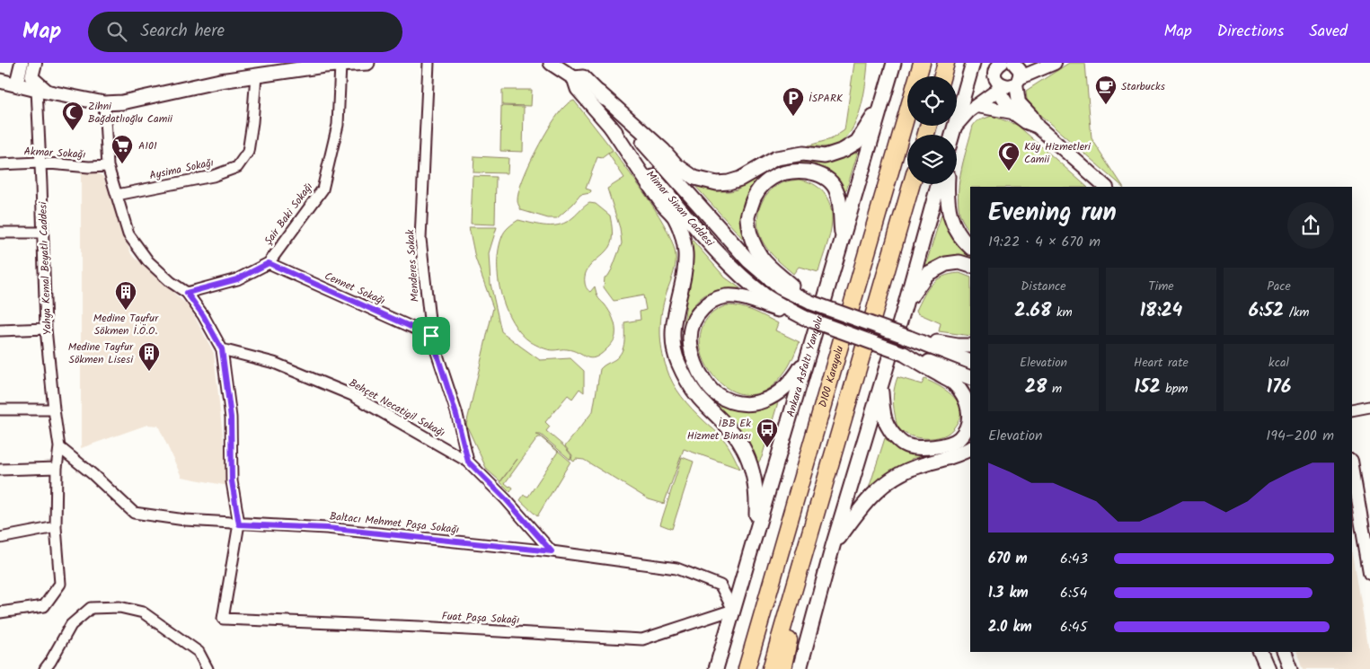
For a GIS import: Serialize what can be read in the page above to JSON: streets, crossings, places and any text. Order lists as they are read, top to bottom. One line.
{"streets":{"highway":["D100 Karayolu"],"main road":["Mimar Sinan Caddesi","Ankara Asfaltı Yanyolu"],"street":["Akmar Sokağı","Aysima Sokağı","Şair Baki Sokağı","Menderes Sokak","Yahya Kemal Beyatlı Caddesi","Cennet Sokağı","Behçet Necatigil Sokağı","Baltacı Mehmet Paşa Sokağı","Fuat Paşa Sokağı"]},"crossings":[["Akmar Sokağı","Yahya Kemal Beyatlı Caddesi"],["Şair Baki Sokağı","Cennet Sokağı"],["Menderes Sokak","Cennet Sokağı"],["Menderes Sokak","Behçet Necatigil Sokağı"],["Yahya Kemal Beyatlı Caddesi","Baltacı Mehmet Paşa Sokağı"],["Ankara Asfaltı Yanyolu","Baltacı Mehmet Paşa Sokağı"],["Ankara Asfaltı Yanyolu","Fuat Paşa Sokağı"],["Behçet Necatigil Sokağı","Baltacı Mehmet Paşa Sokağı"],["Baltacı Mehmet Paşa Sokağı","Fuat Paşa Sokağı"]],"places":{"cafe":["Starbucks"],"parking":["İSPARK"],"mosque":["Zihni Bağdatlıoğlu Camii","Köy Hizmetleri Camii"],"supermarket":["A101"],"building":["Medine Tayfur Sökmen İ.Ö.O.","Medine Tayfur Sökmen Lisesi"],"bus stop":["İBB Ek Hizmet Binası"]},"page":{"header":"Map","search":"Search here","nav":["Map","Directions","Saved"],"heading":["Evening run","19:22 · 4 × 670 m"],"stats":[["Distance","2.68 km"],["Time","18:24"],["Pace","6:52 /km"],["Elevation","28 m"],["Heart rate","152 bpm"],["kcal","176"]],"chart":["Elevation","194–200 m"],"list":[{"name":"670 m","note":"6:43"},{"name":"1.3 km","note":"6:54"},{"name":"2.0 km","note":"6:45"}]}}
